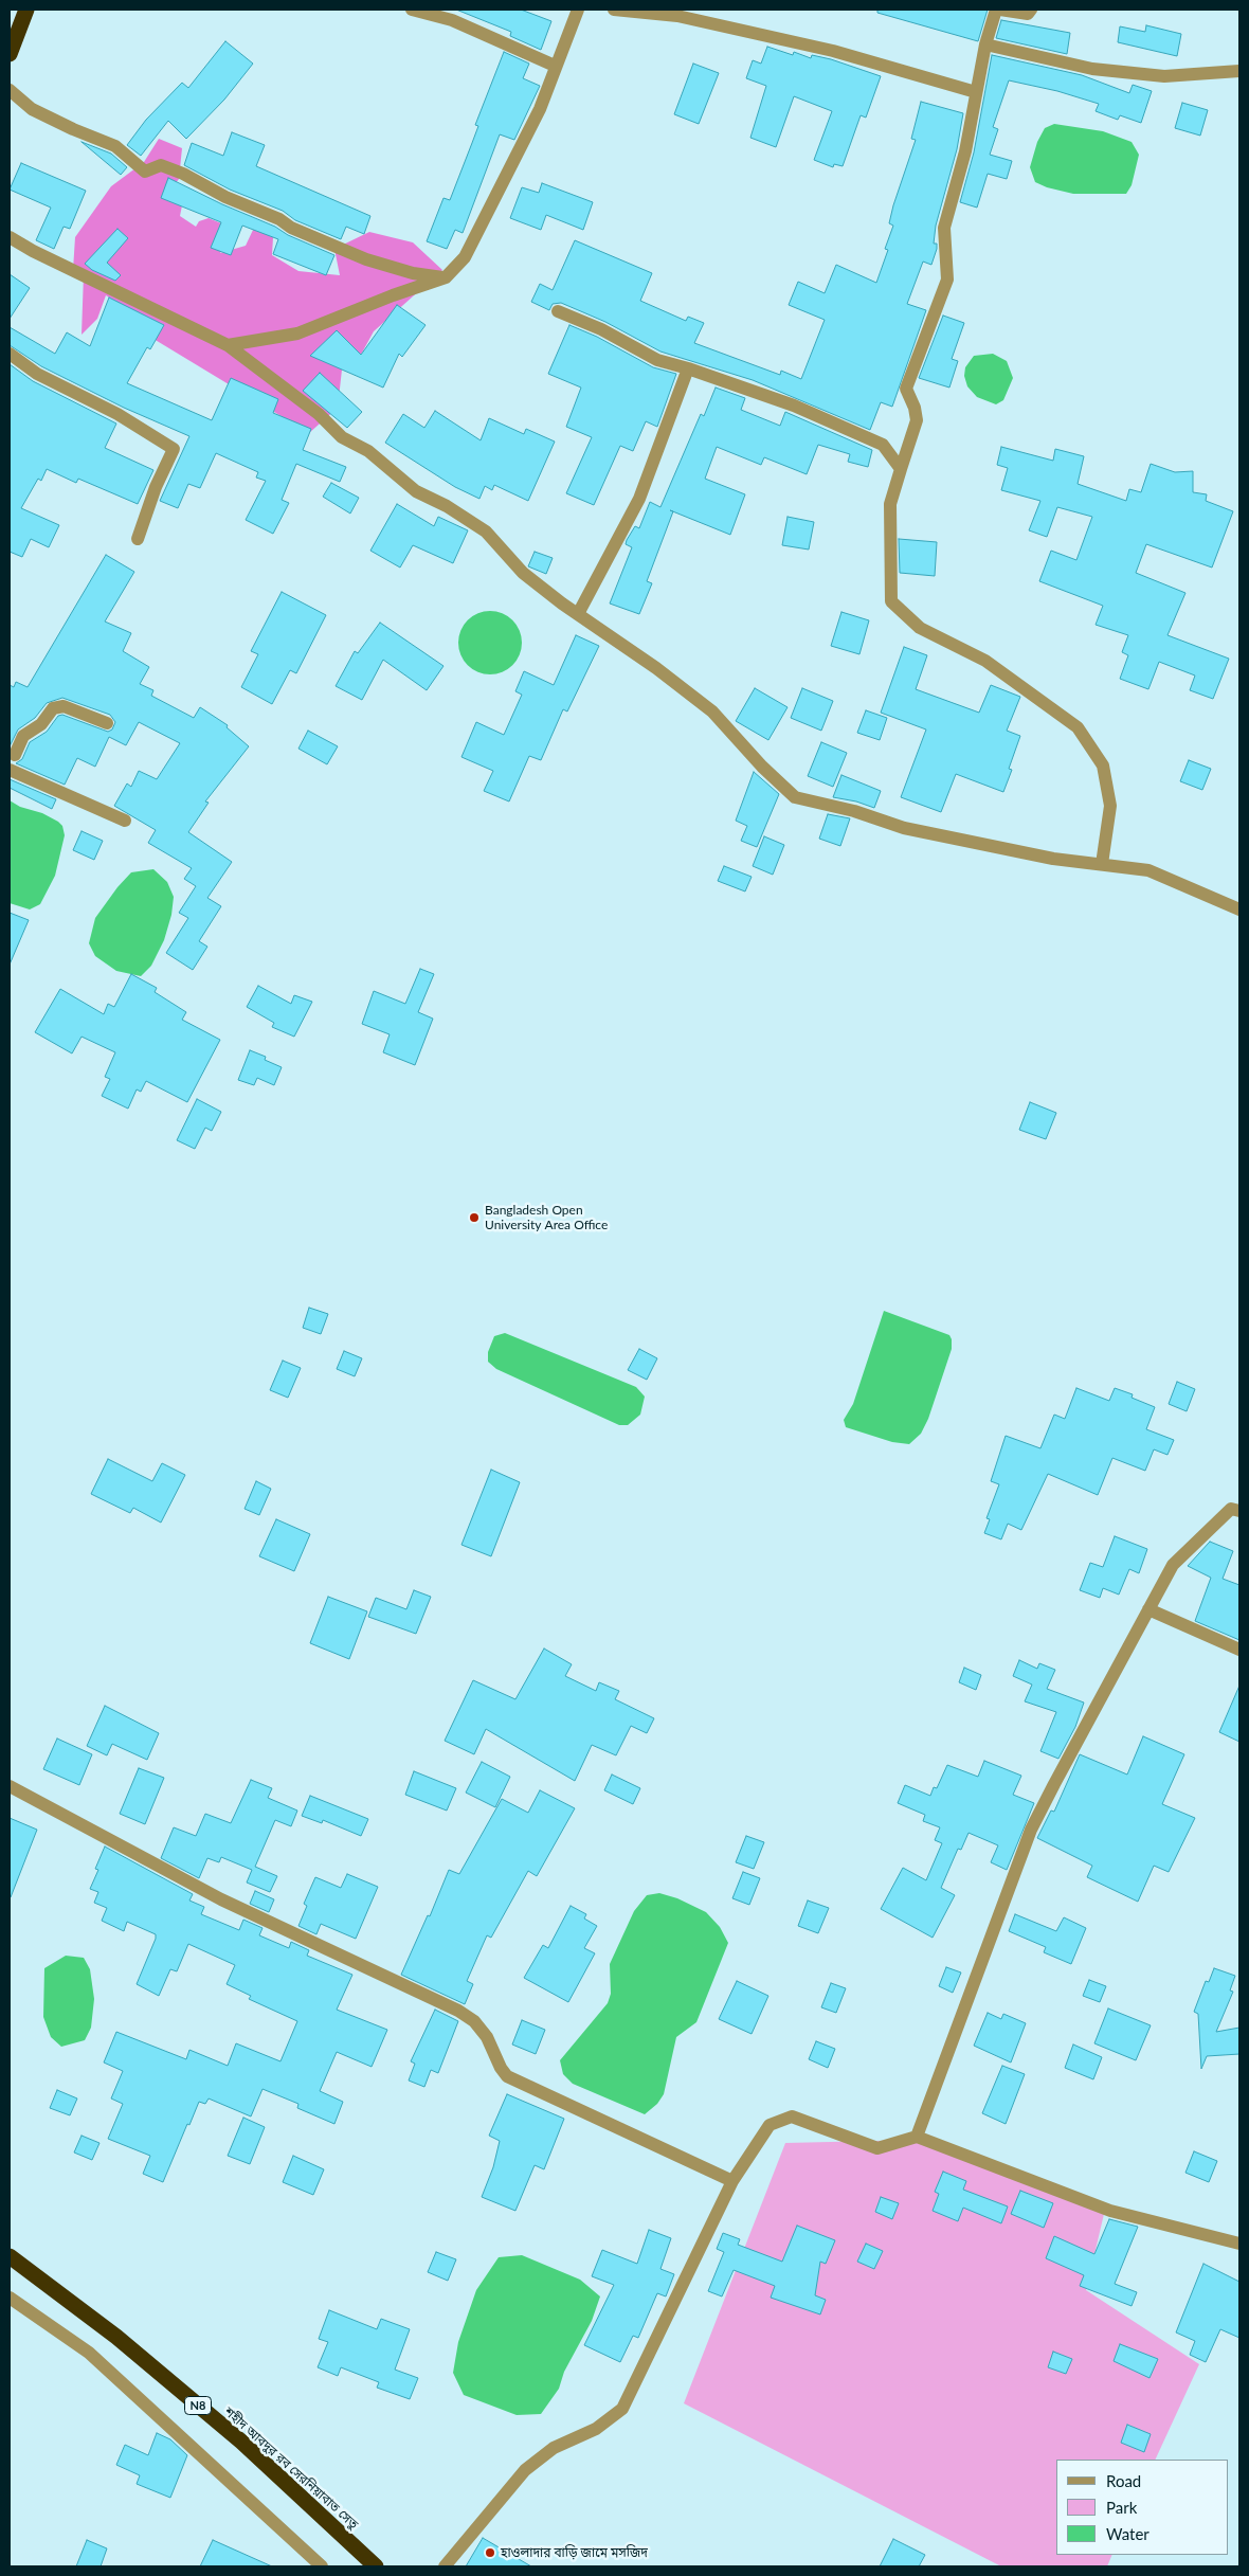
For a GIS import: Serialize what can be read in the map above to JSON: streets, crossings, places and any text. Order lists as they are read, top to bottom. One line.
{"streets":{"highway":["N8","শহীদ আবদুর রব সেরনিয়াবাত সেতু"]},"places":["Bangladesh Open University Area Office","হাওলাদার বাড়ি জামে মসজিদ"],"legend":["Road","Park","Water"]}
